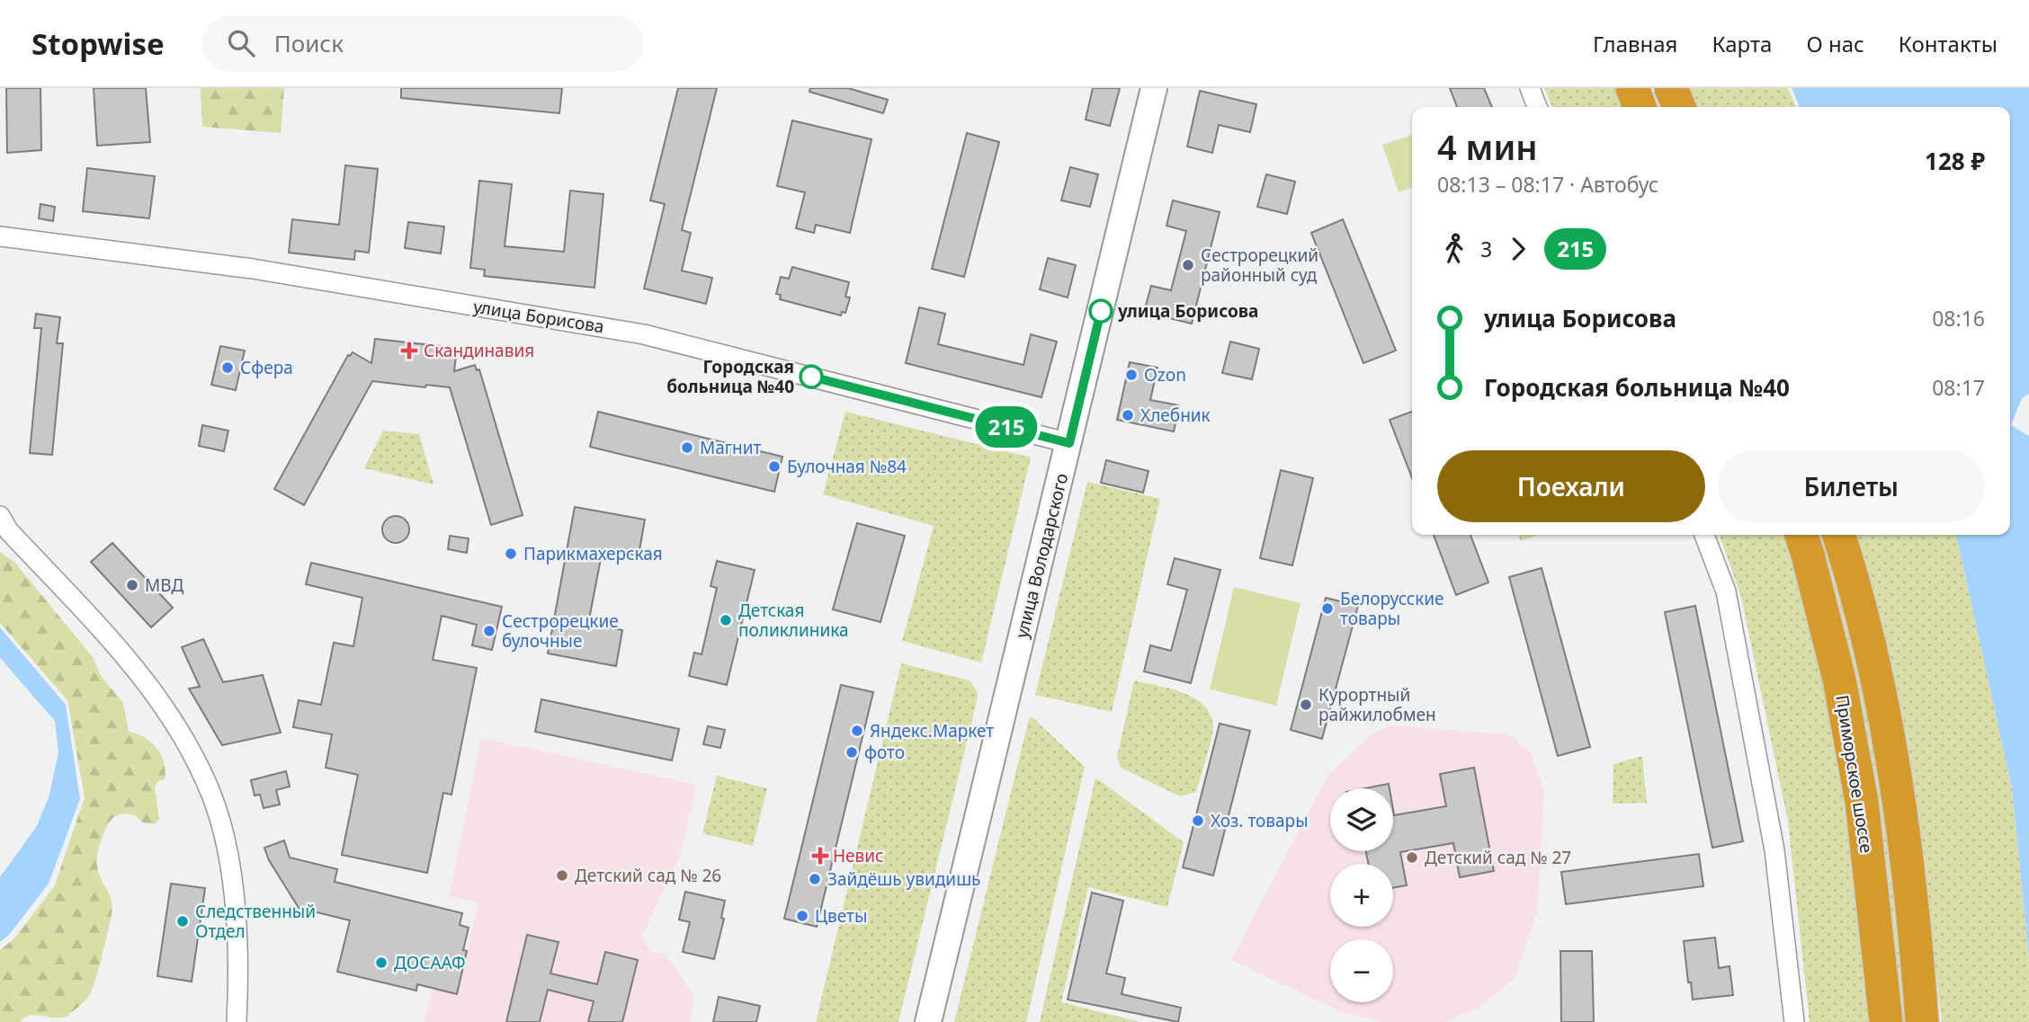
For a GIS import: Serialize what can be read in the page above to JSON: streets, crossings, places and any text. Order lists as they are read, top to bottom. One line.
{"streets":{"highway":["Приморское шоссе"],"main road":["улица Володарского"],"street":["улица Борисова"]},"crossings":[["улица Борисова","улица Володарского"]],"places":{"other":["Сестрорецкий районный суд","улица Борисова","Сфера","Ozon","Городская больница №40","Хлебник","Магнит","Булочная №84","Парикмахерская","МВД","Белорусские товары","Детская поликлиника","Сестрорецкие булочные","Курортный райжилобмен","Яндекс.Маркет","фото","Хоз. товары","Детский сад № 27","Детский сад № 26","Зайдёшь увидишь","Цветы","Следственный Отдел","ДОСААФ"],"health":["Скандинавия","Невис"]},"lines":["bus line 215"],"page":{"header":"Stopwise","search":"Поиск","nav":["Главная","Карта","О нас","Контакты"],"on_map":"215","heading":["4 мин","08:13 – 08:17 · Автобус","128 ₽"],"legs":["3","215"],"list":[{"name":"улица Борисова","value":"08:16"},{"name":"Городская больница №40","value":"08:17"}],"buttons":["Поехали","Билеты"],"map_buttons":["+","−"]}}
